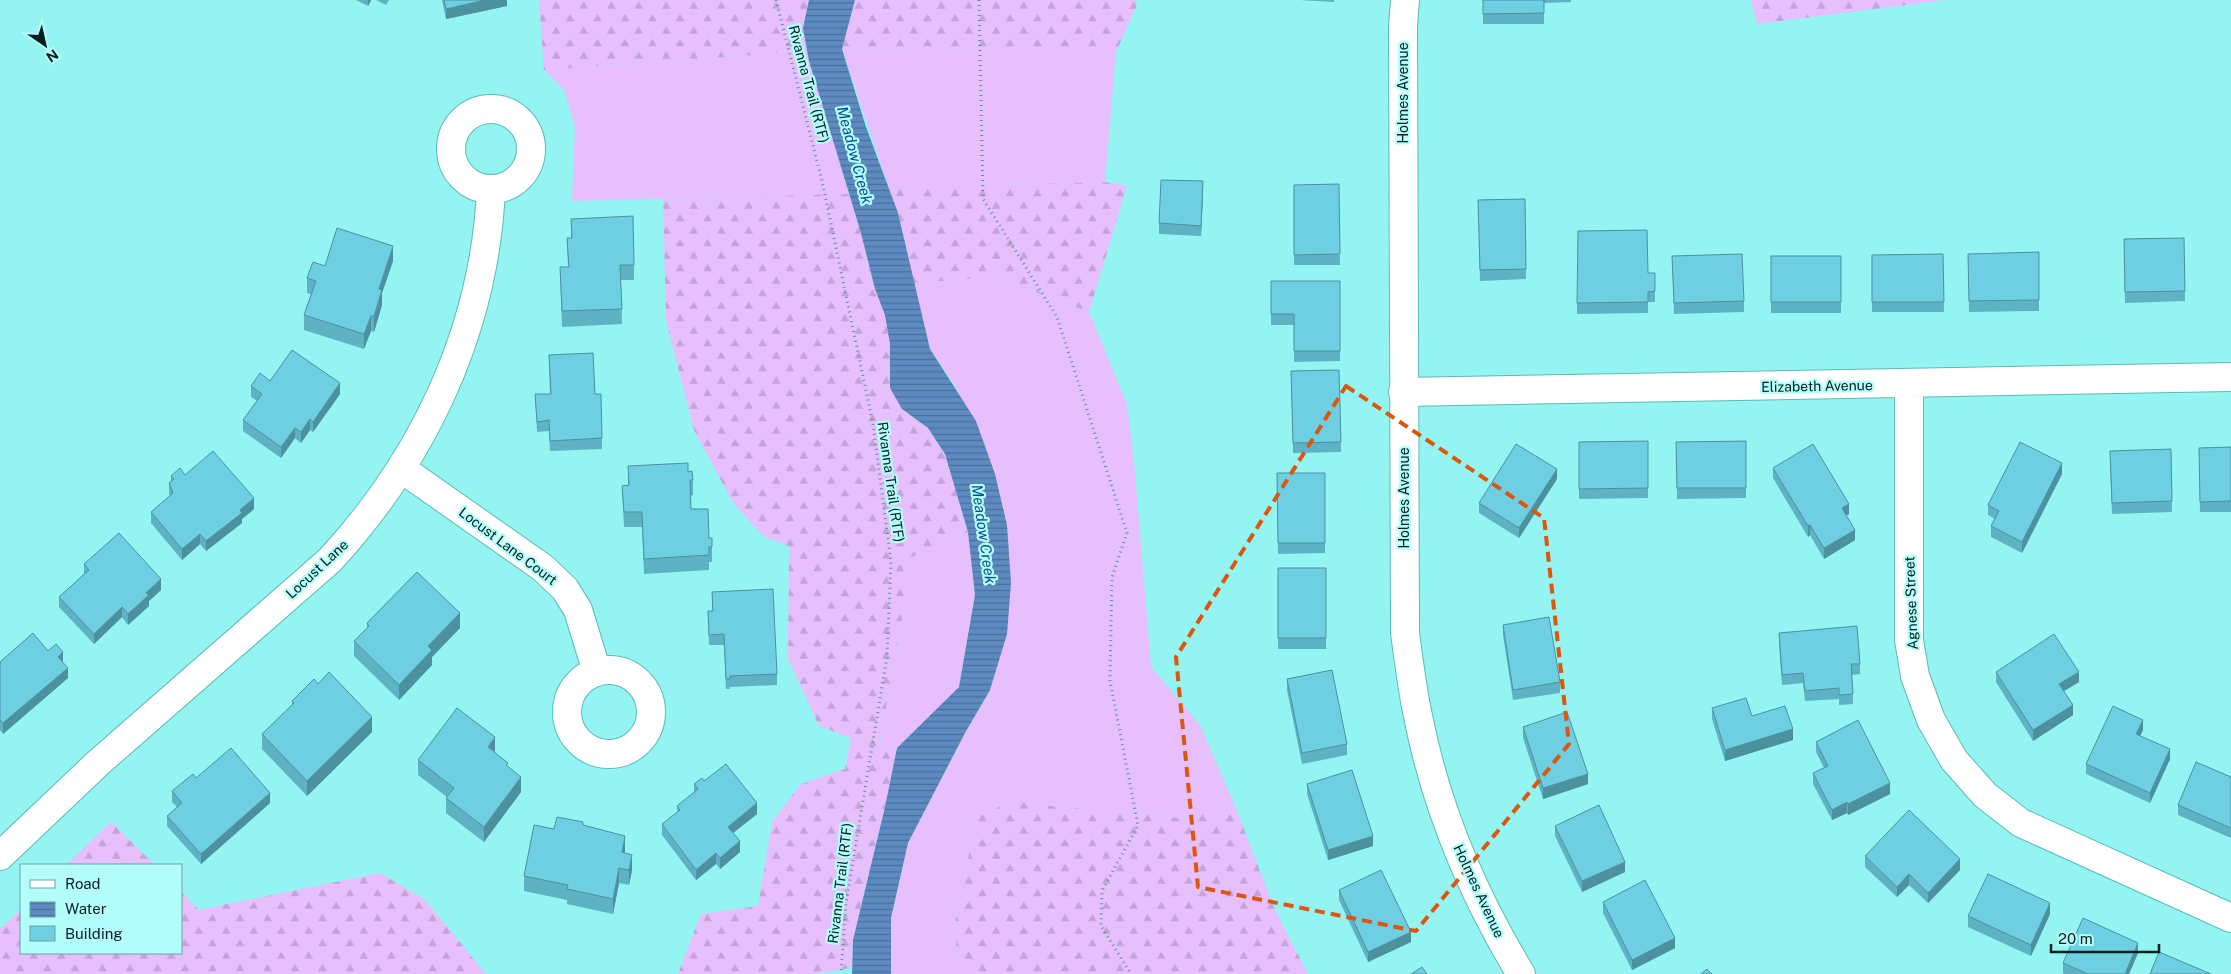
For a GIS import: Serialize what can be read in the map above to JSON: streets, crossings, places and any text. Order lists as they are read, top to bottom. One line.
{"streets":{"street":["Holmes Avenue","Elizabeth Avenue","Locust Lane Court","Locust Lane","Agnese Street"],"path":["Rivanna Trail (RTF)"]},"crossings":[["Holmes Avenue","Elizabeth Avenue"],["Elizabeth Avenue","Agnese Street"],["Locust Lane Court","Locust Lane"]],"water":["Meadow Creek"],"legend":["Road","Water","Building"],"scale_bar":"20 m","north":"bottom right"}
